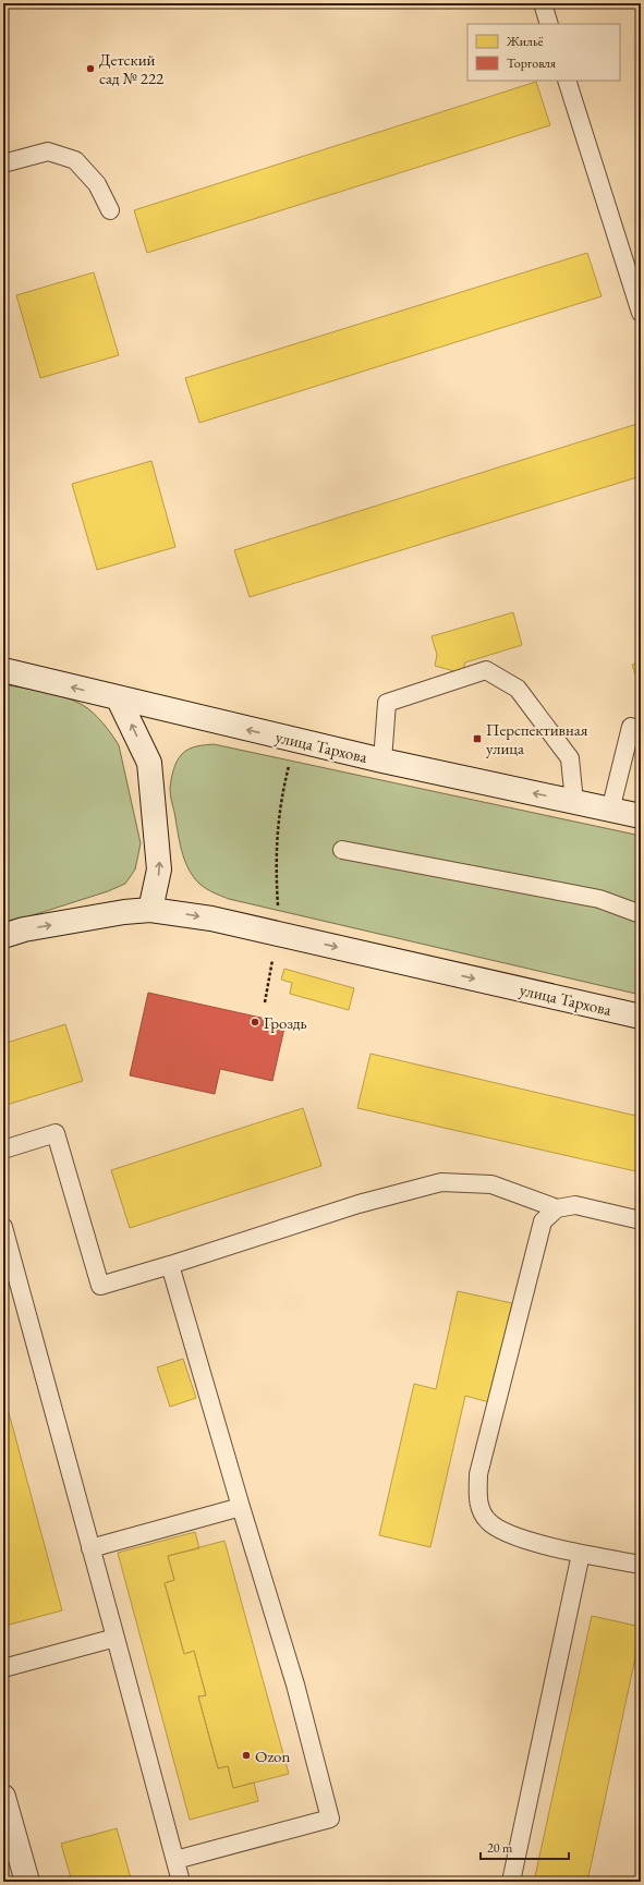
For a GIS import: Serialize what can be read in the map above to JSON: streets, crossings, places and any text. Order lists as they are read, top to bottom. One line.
{"streets":{"main road":["улица Тархова"]},"places":{"other":["Детский сад № 222","Гроздь","Ozon"],"transit":["Перспективная улица"]},"legend":["Жильё","Торговля"],"scale_bar":"20 m"}
